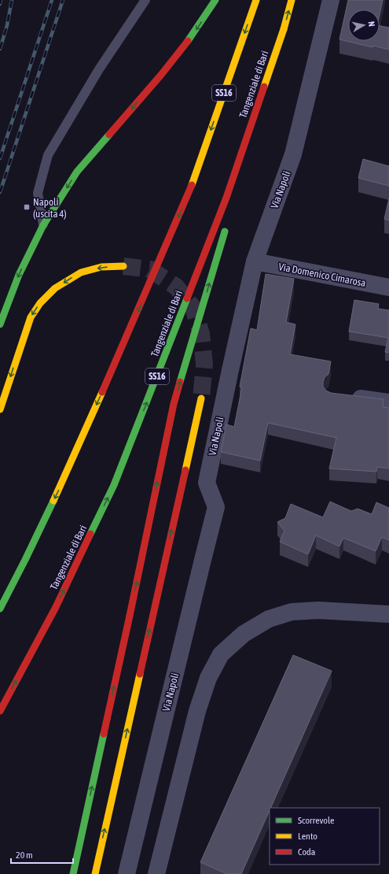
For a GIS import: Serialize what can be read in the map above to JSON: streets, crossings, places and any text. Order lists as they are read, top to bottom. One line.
{"streets":{"highway":["Tangenziale di Bari","SS16"],"street":["Via Napoli","Via Domenico Cimarosa"]},"crossings":[["Via Napoli","Via Domenico Cimarosa"]],"places":{"transit":["Napoli (uscita 4)"]},"legend":["Scorrevole","Lento","Coda"],"scale_bar":"20 m","north":"right"}
